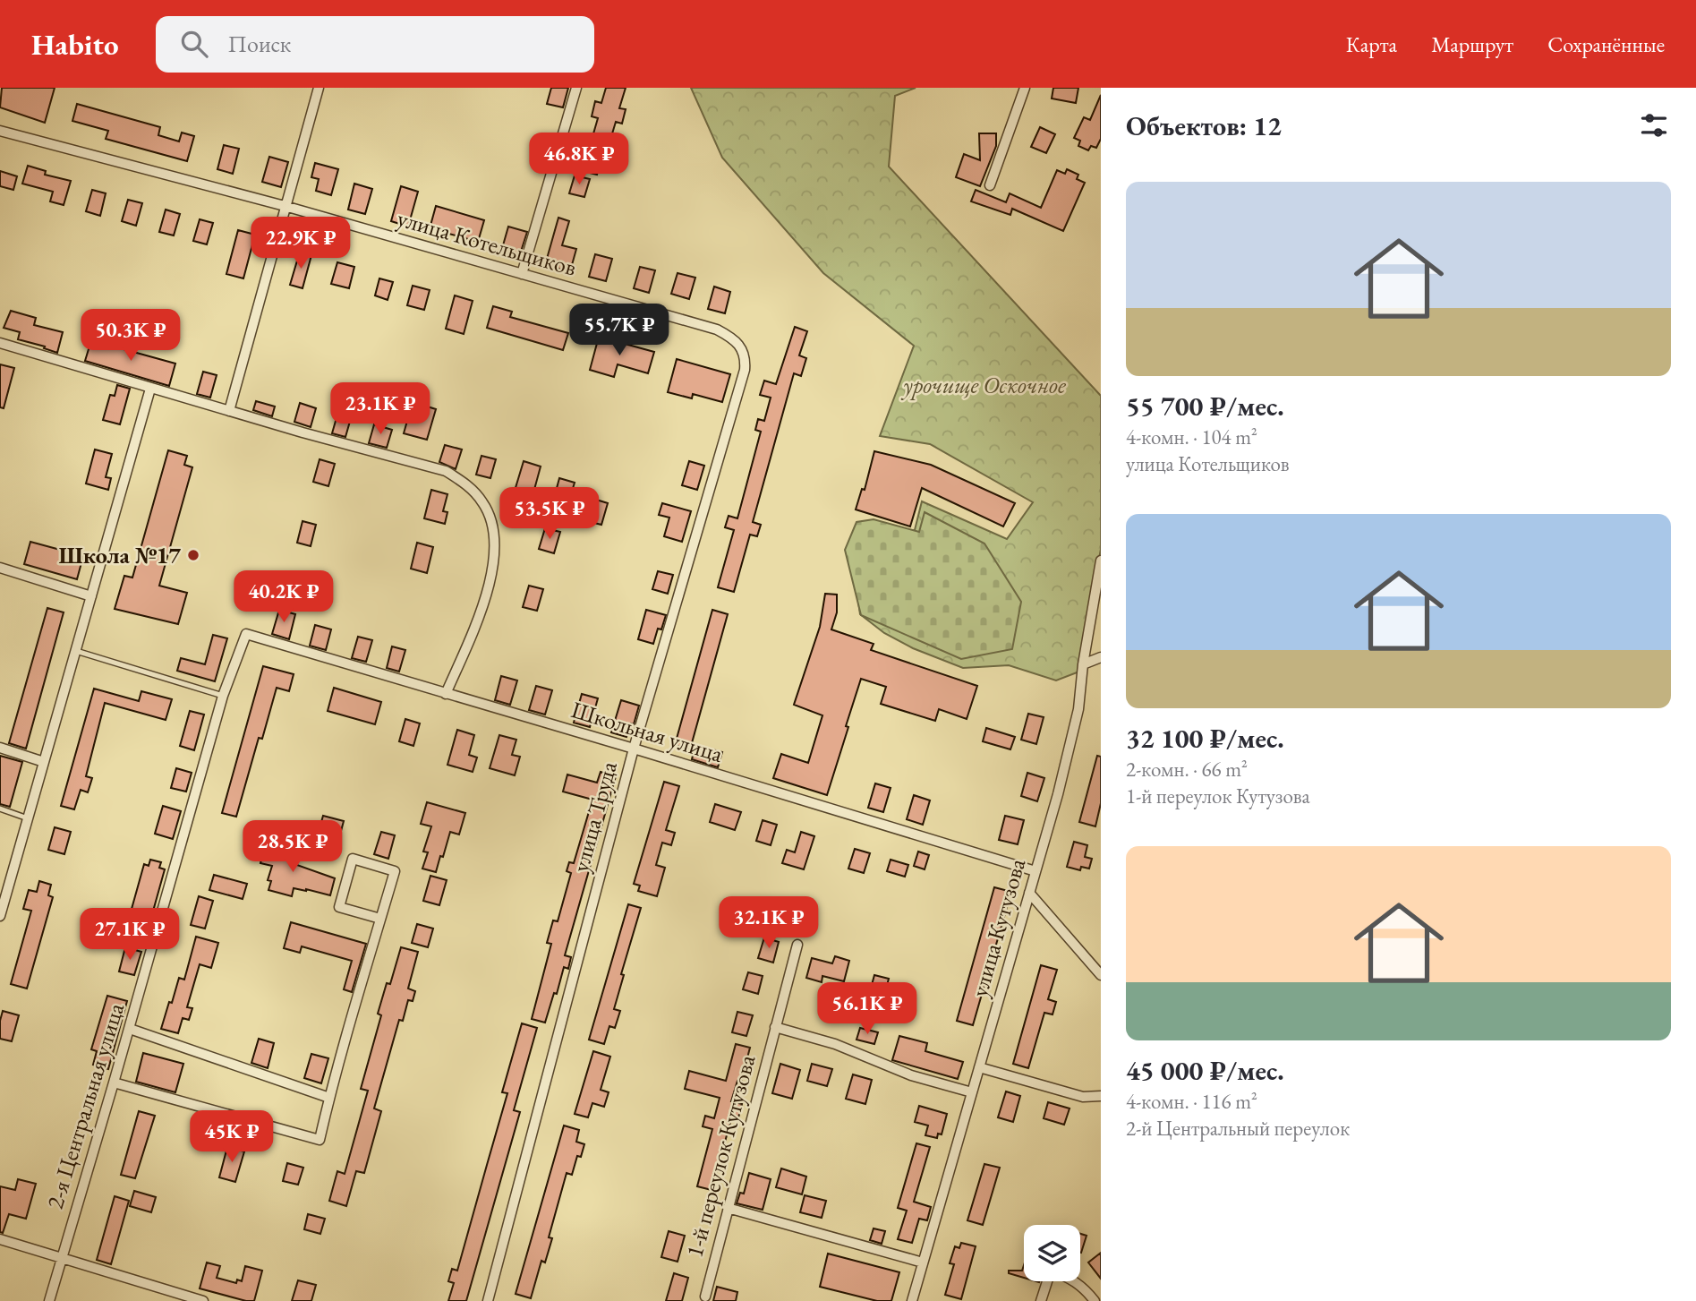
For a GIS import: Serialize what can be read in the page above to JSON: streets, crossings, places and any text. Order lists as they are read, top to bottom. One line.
{"streets":{"street":["улица Котельщиков","Школьная улица","улица Труда","улица Кутузова","2-я Центральная улица","1-й переулок Кутузова"]},"crossings":[["улица Котельщиков","улица Труда"],["Школьная улица","улица Труда"],["Школьная улица","улица Кутузова"],["Школьная улица","2-я Центральная улица"]],"parks":["урочище Оскочное"],"places":["Школа №17"],"page":{"header":"Habito","search":"Поиск","nav":["Карта","Маршрут","Сохранённые"],"heading":"Объектов: 12","price":["46.8K ₽","22.9K ₽","55.7K ₽","50.3K ₽","23.1K ₽","53.5K ₽","40.2K ₽","28.5K ₽","32.1K ₽","27.1K ₽","56.1K ₽","45K ₽"],"list":[{"name":"55 700 ₽/мес.","note":"4-комн. · 104 m² · улица Котельщиков"},{"name":"32 100 ₽/мес.","note":"2-комн. · 66 m² · 1-й переулок Кутузова"},{"name":"45 000 ₽/мес.","note":"4-комн. · 116 m² · 2-й Центральный переулок"}]}}
